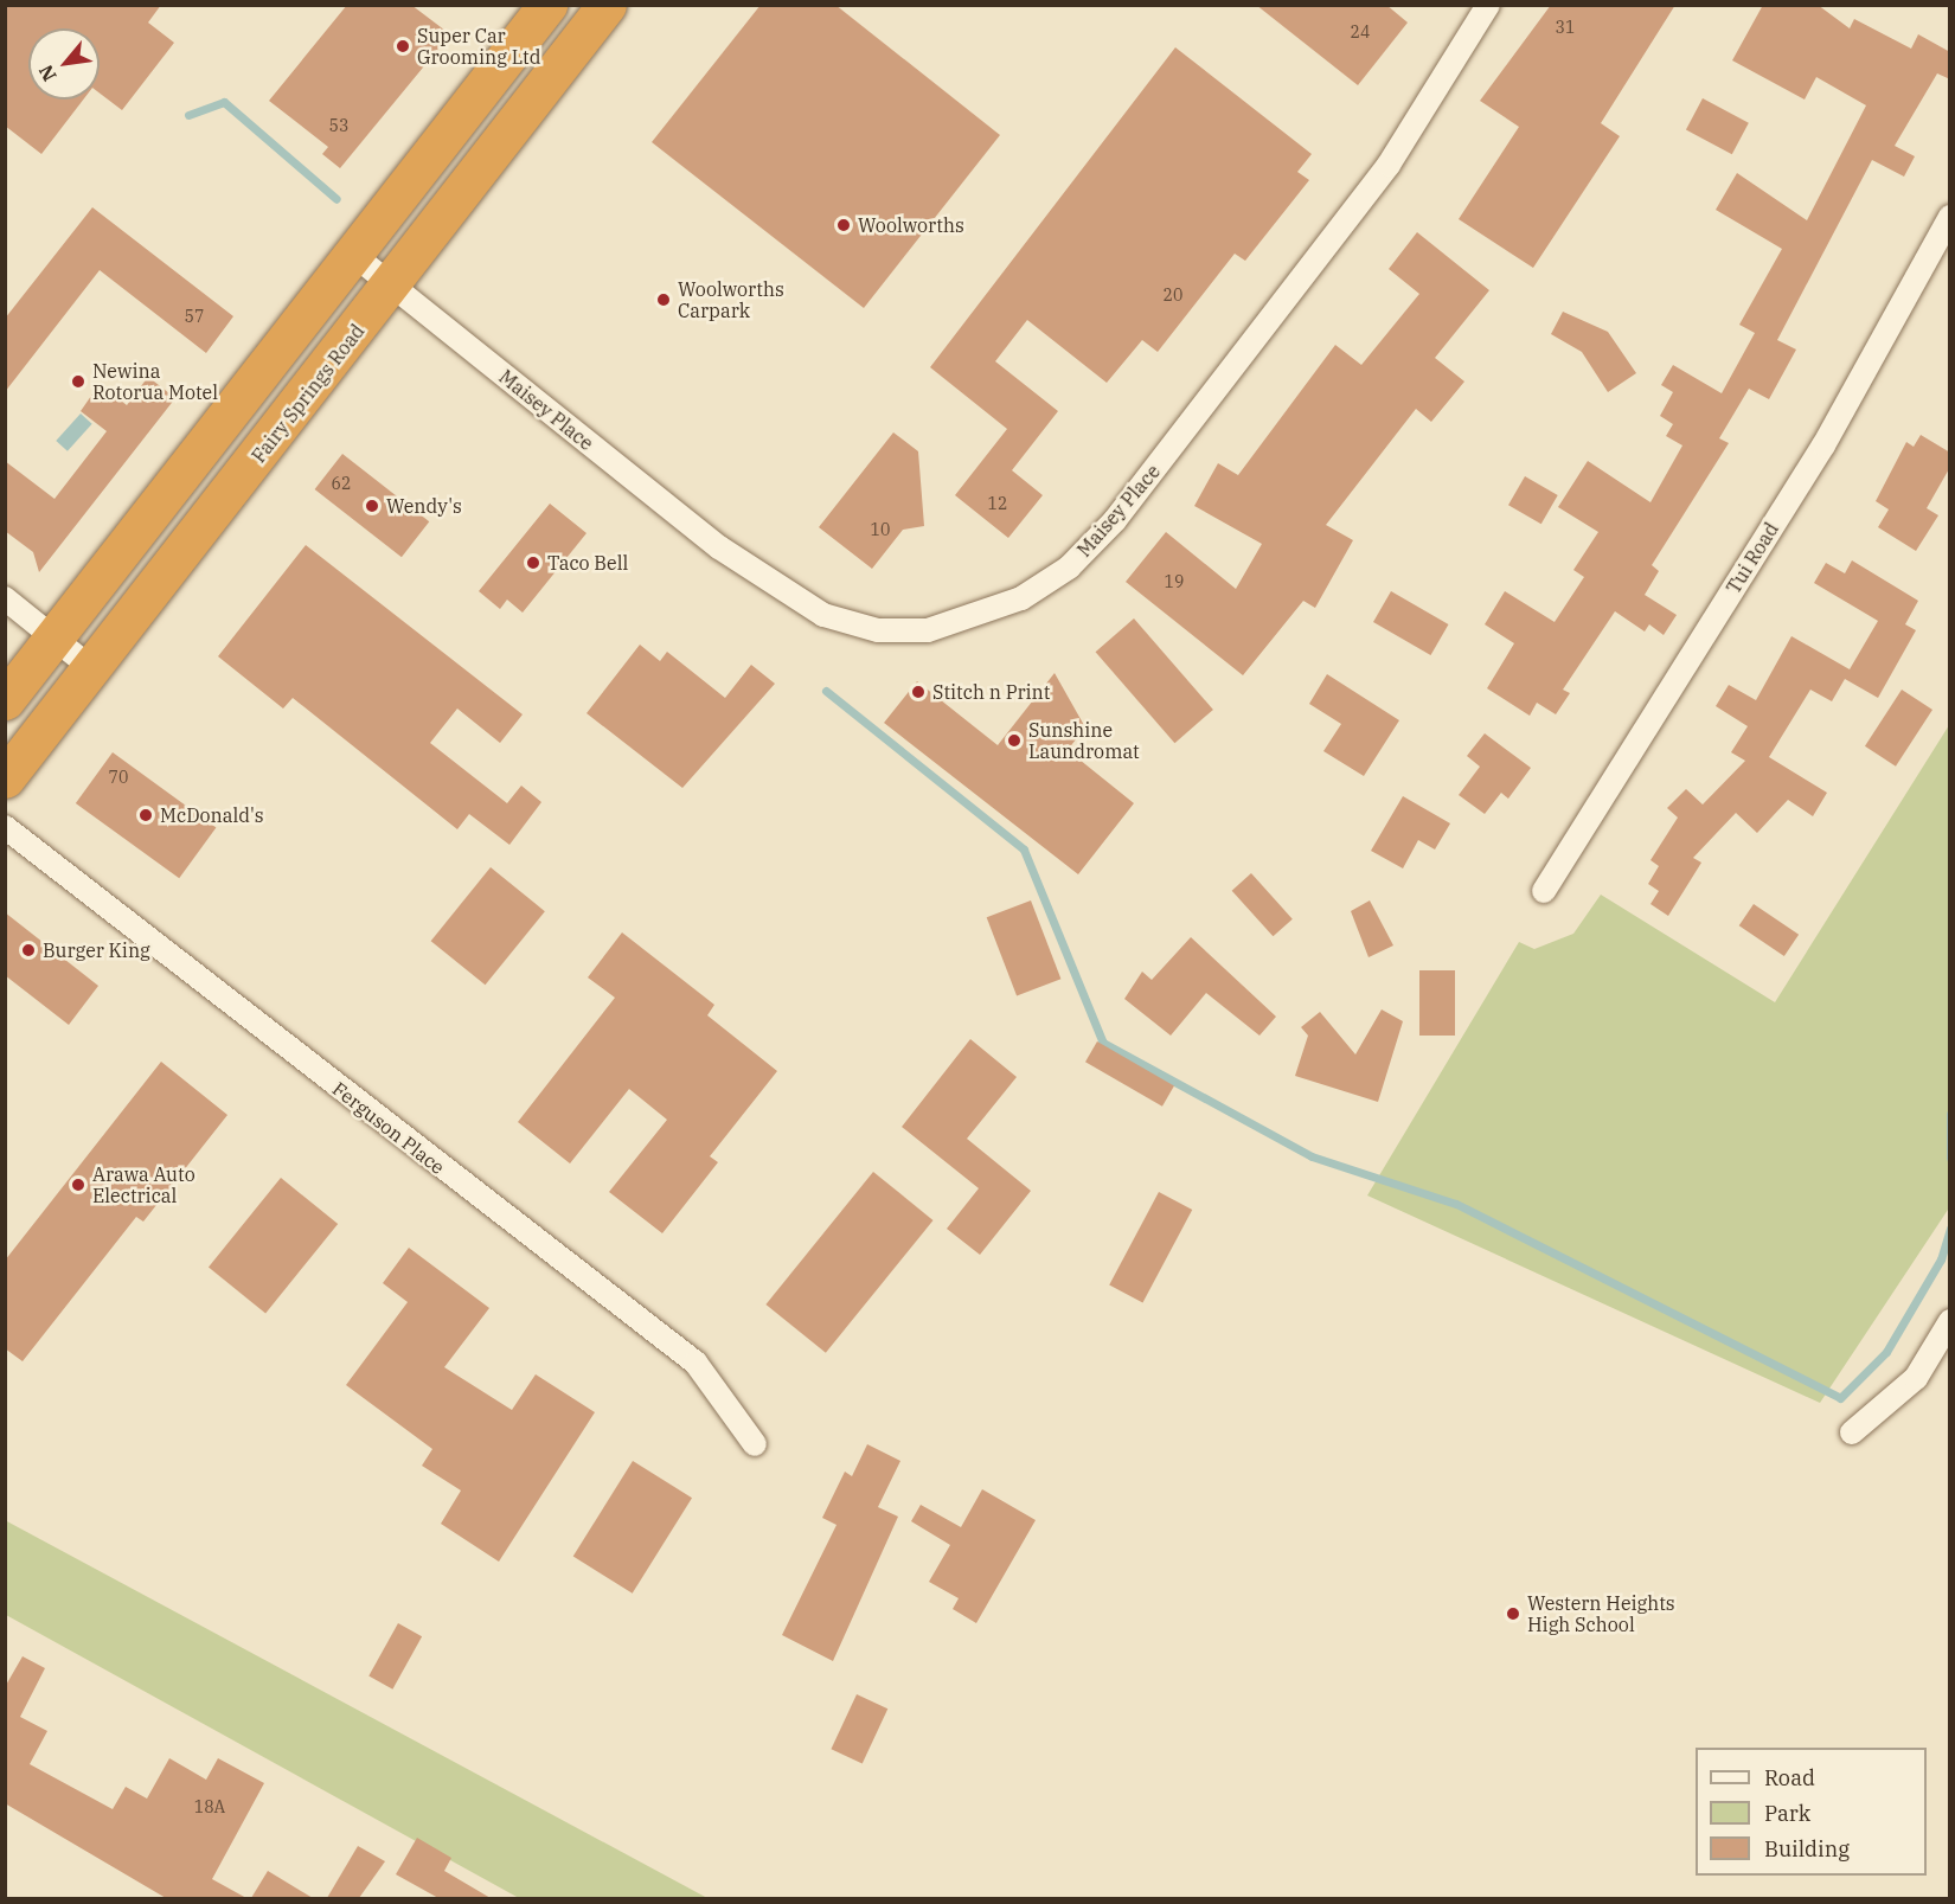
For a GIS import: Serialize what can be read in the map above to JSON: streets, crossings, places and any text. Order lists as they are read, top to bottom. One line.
{"streets":{"highway":["Fairy Springs Road"],"street":["Maisey Place","Tui Road","Ferguson Place"]},"crossings":[["Fairy Springs Road","Maisey Place"]],"places":["Super Car Grooming Ltd","Woolworths","Woolworths Carpark","Newina Rotorua Motel","Wendy's","Taco Bell","Stitch n Print","Sunshine Laundromat","McDonald's","Burger King","Arawa Auto Electrical","Western Heights High School"],"house_numbers":["31","24","53","20","57","62","12","10","19","70","18A"],"legend":["Road","Park","Building"],"north":"bottom left"}
